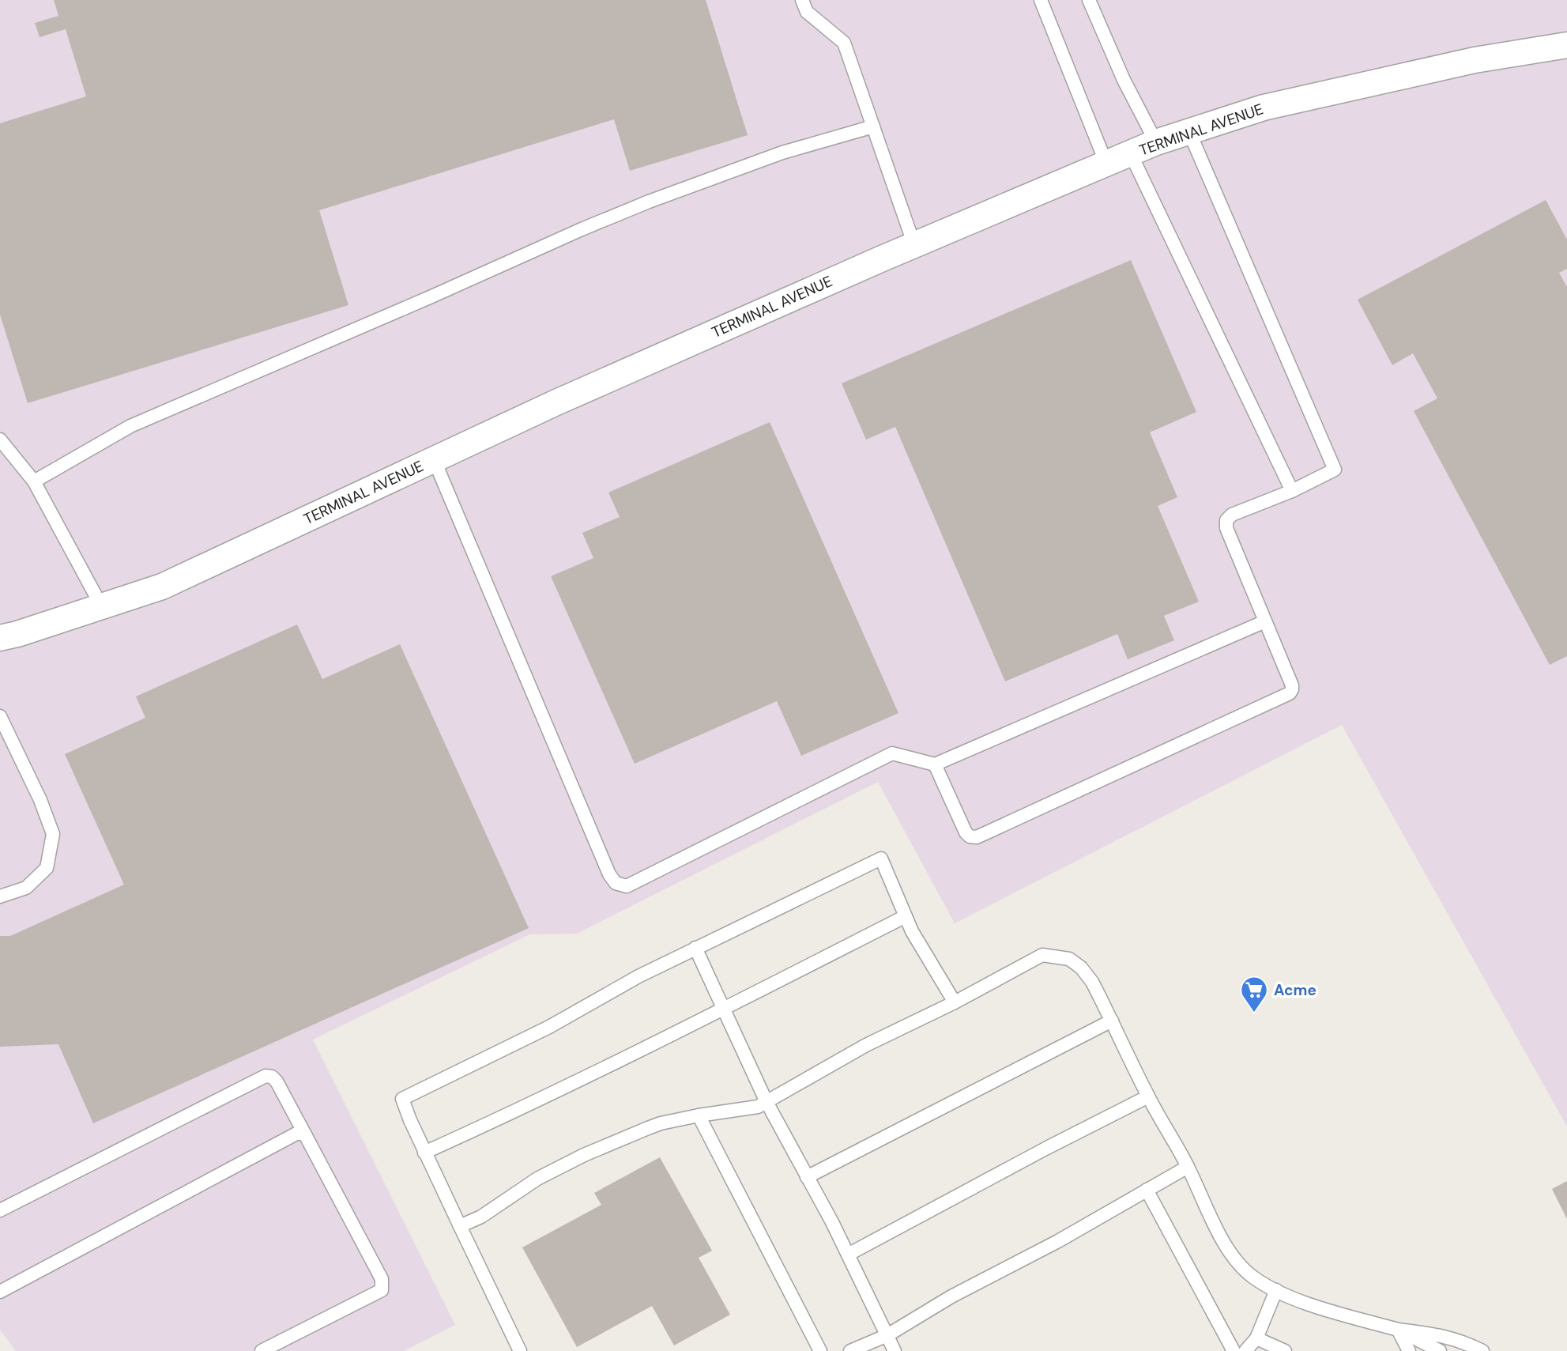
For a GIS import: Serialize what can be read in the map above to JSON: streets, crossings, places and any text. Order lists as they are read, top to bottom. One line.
{"streets":{"street":["TERMINAL AVENUE"]},"places":{"supermarket":["Acme"]}}
